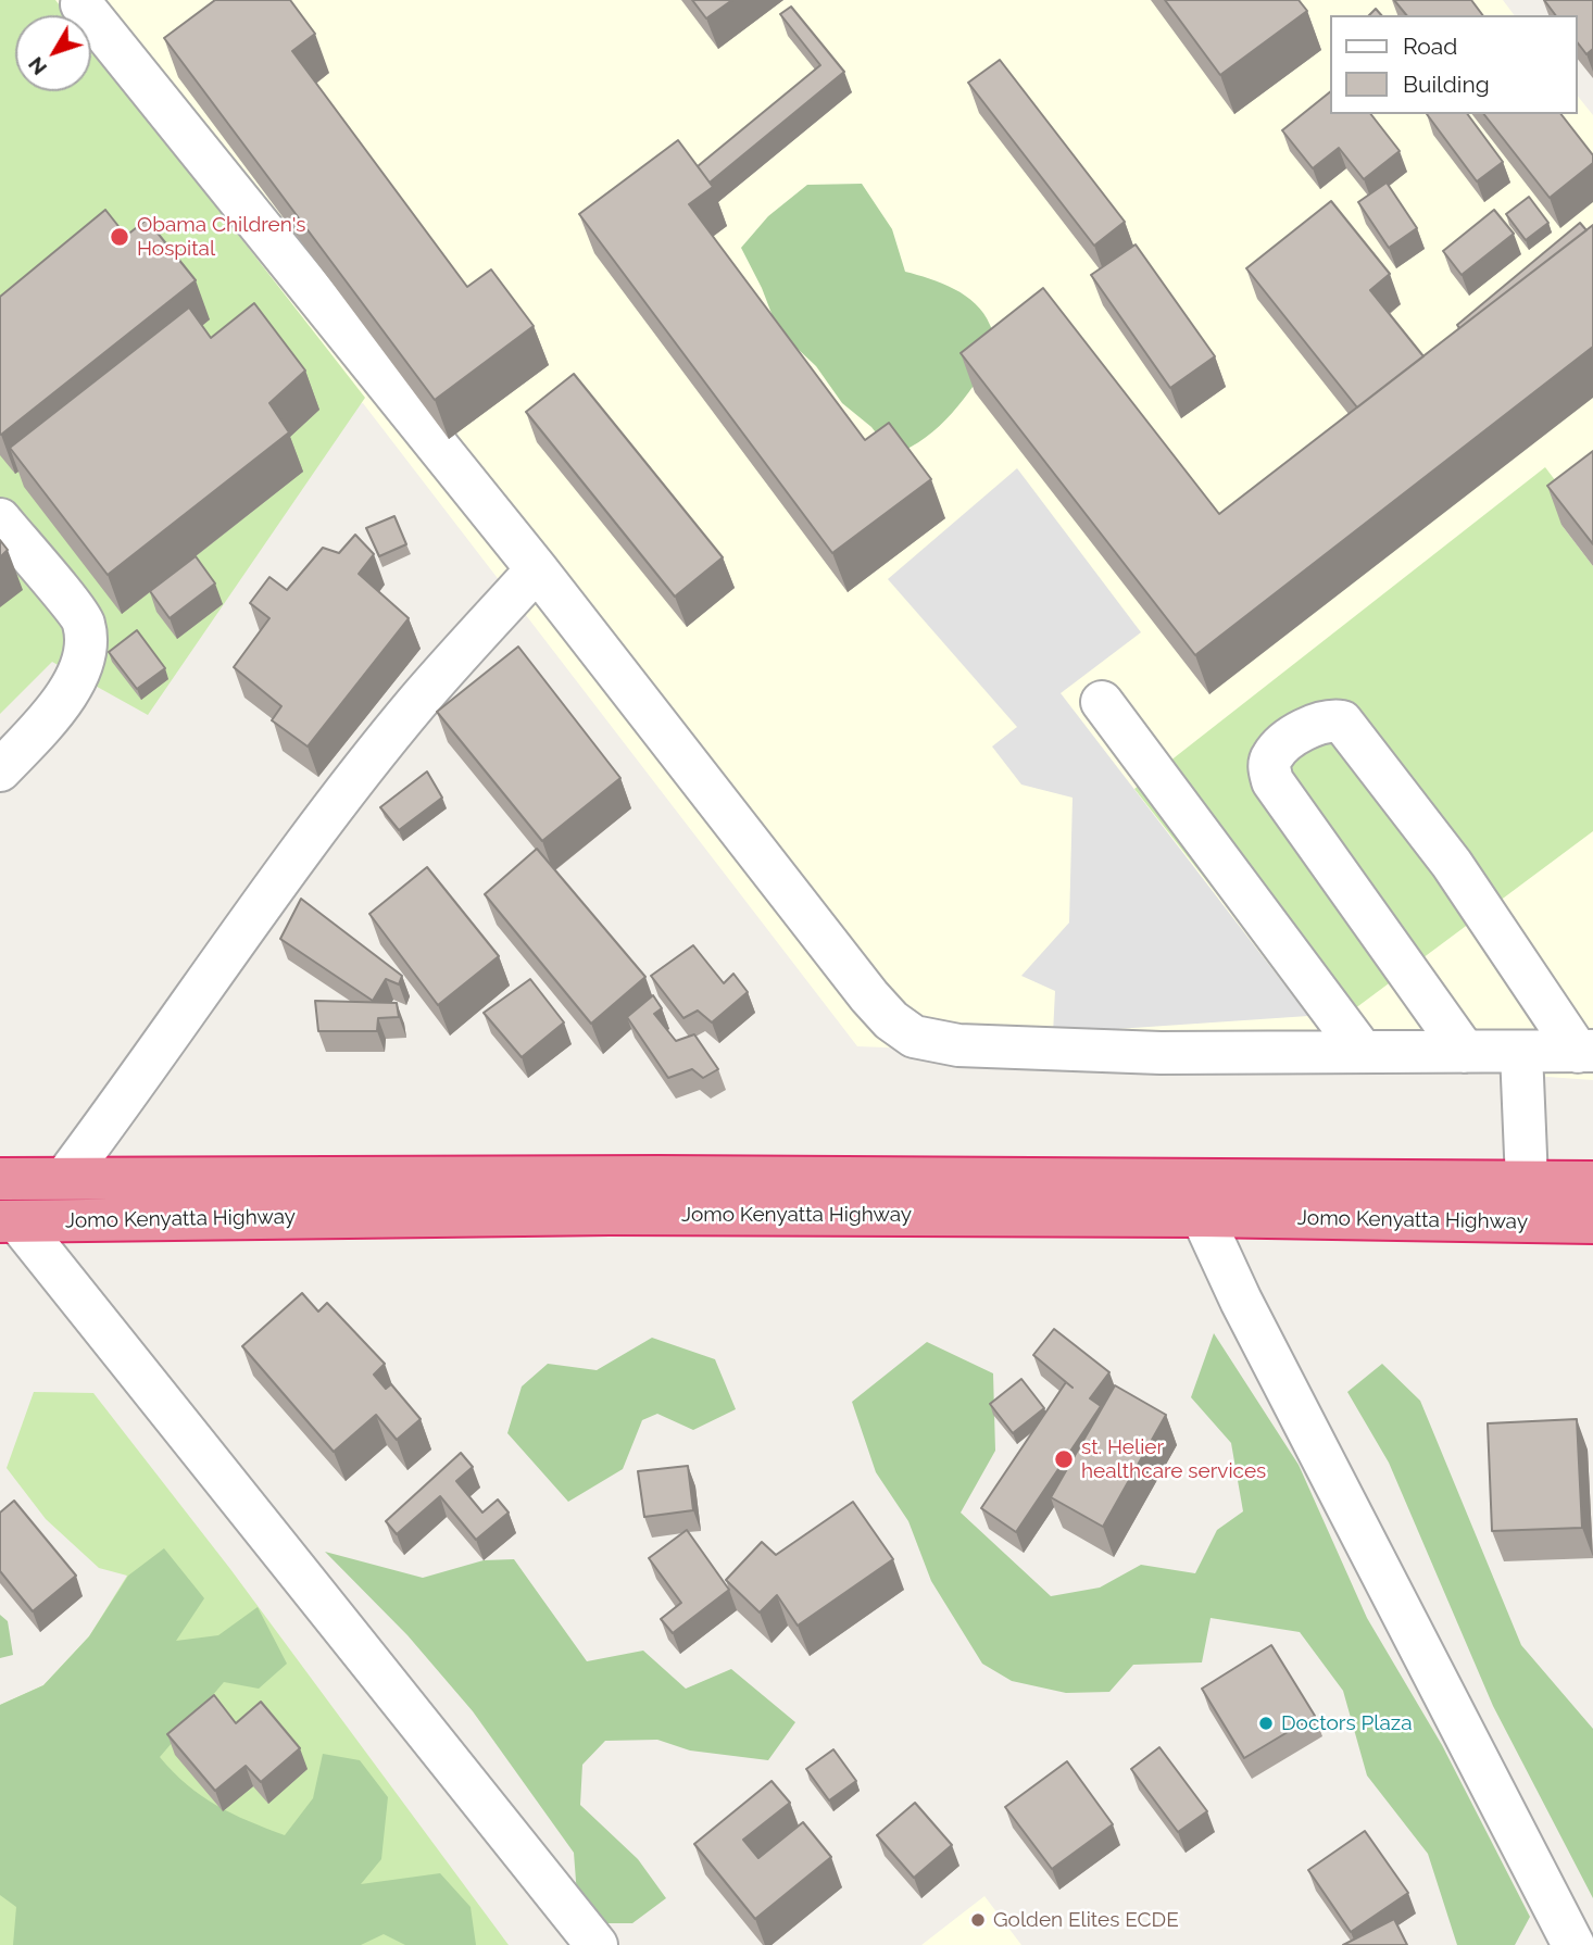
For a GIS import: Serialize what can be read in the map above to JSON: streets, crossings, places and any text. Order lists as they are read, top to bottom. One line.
{"streets":{"highway":["Jomo Kenyatta Highway"]},"places":["Obama Children's Hospital","st. Helier healthcare services","Doctors Plaza","Golden Elites ECDE"],"legend":["Road","Building"],"north":"bottom left"}
